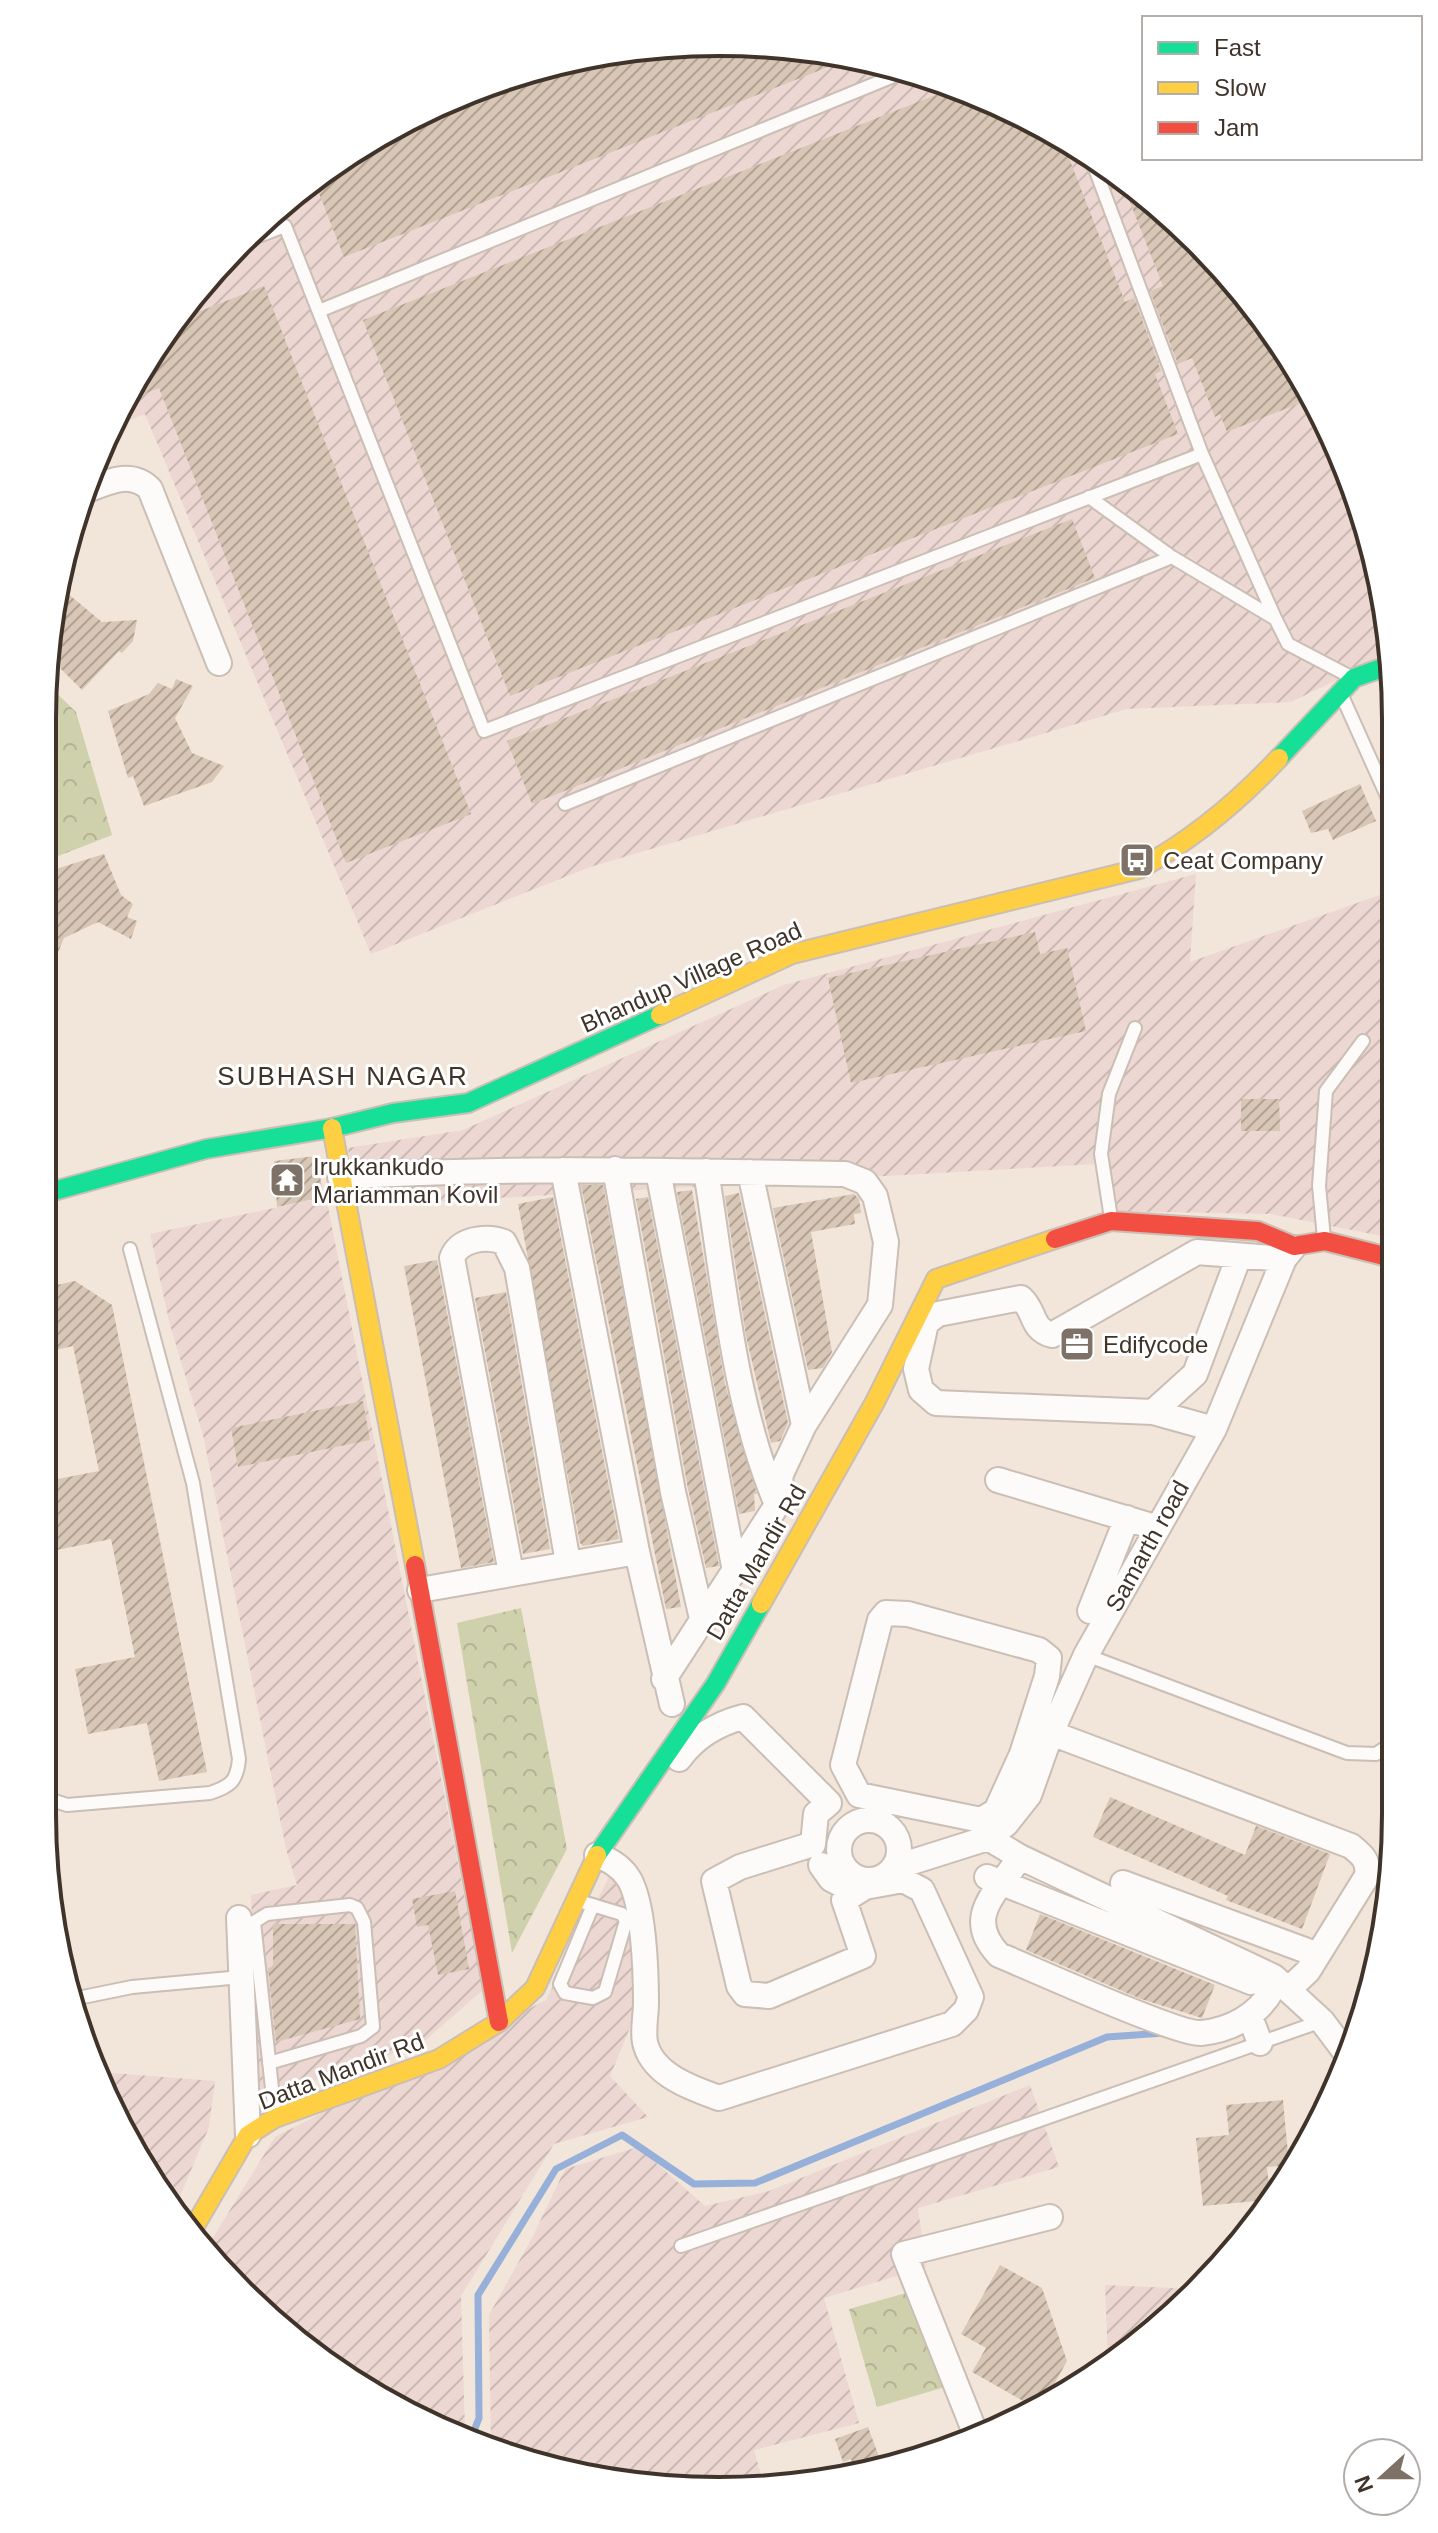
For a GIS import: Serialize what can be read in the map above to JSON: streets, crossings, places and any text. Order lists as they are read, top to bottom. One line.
{"streets":{"street":["Bhandup Village Road","Samarth road","Datta Mandir Rd"]},"crossings":[["Samarth road","Datta Mandir Rd"]],"districts":["SUBHASH NAGAR"],"places":{"bus stop":["Ceat Company"],"temple":["Irukkankudo Mariamman Kovil"],"office":["Edifycode"]},"legend":["Fast","Slow","Jam"],"north":"left"}
